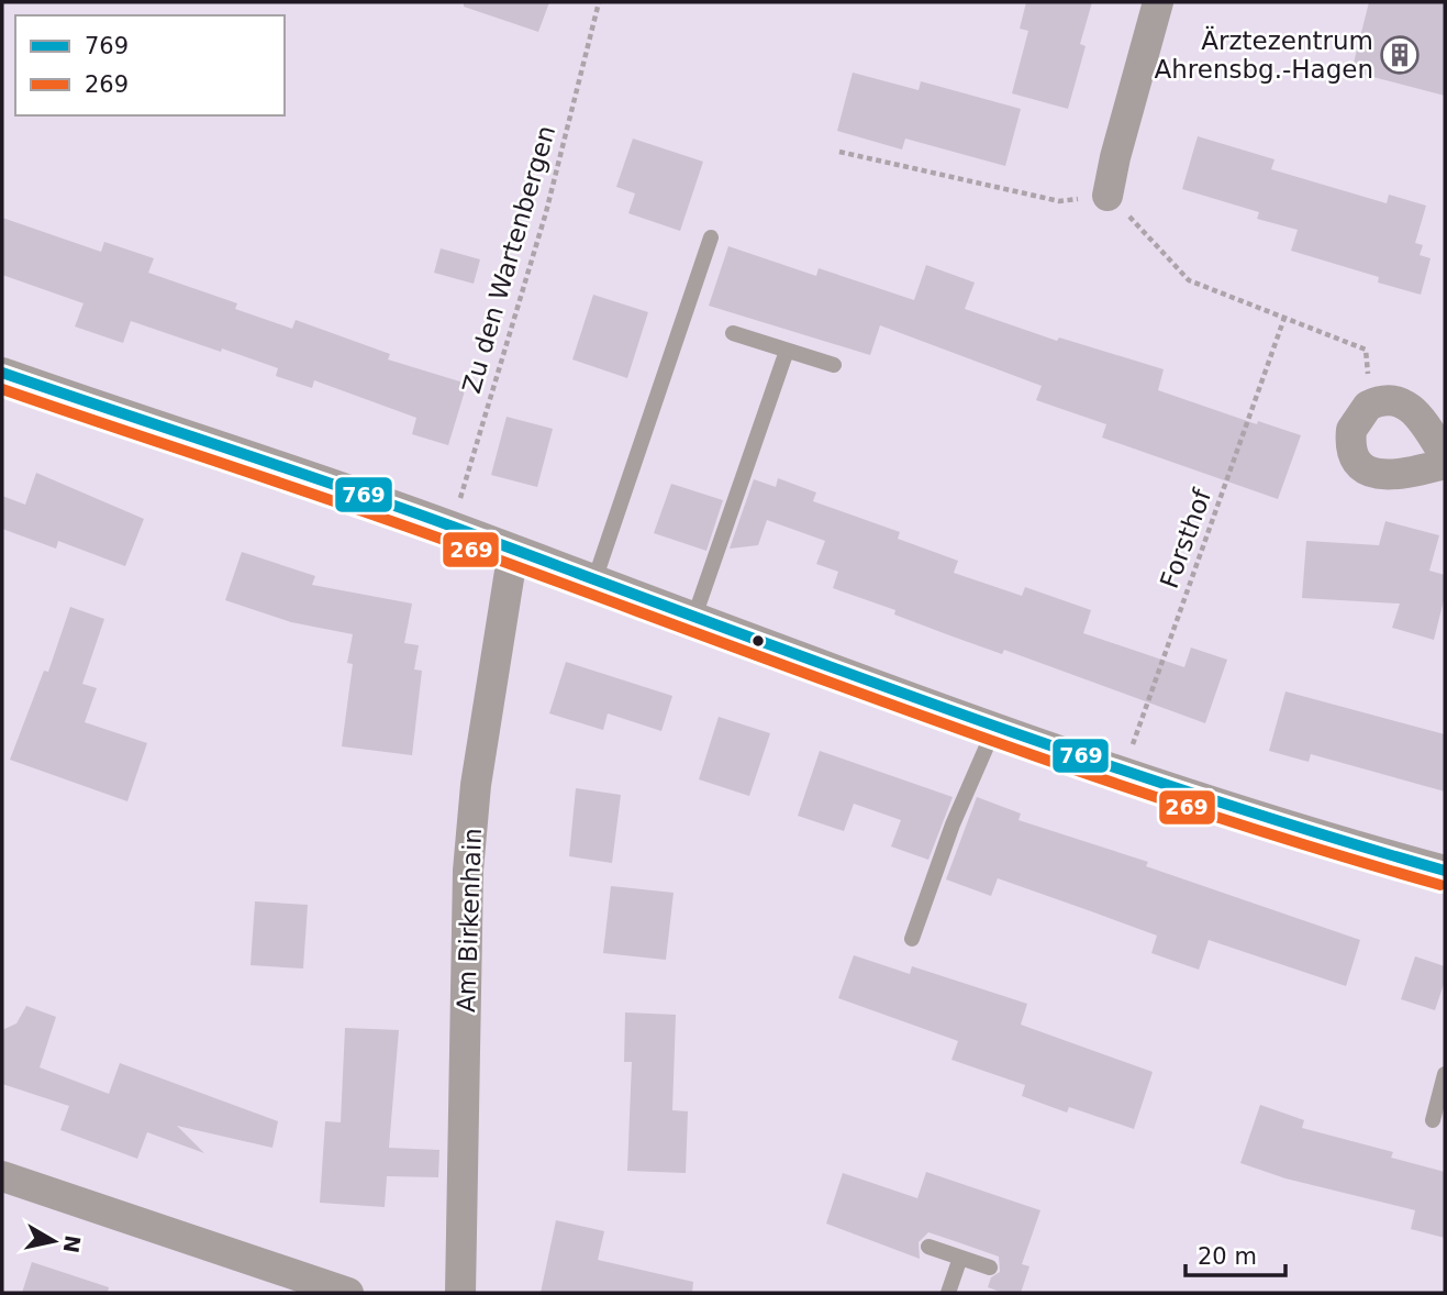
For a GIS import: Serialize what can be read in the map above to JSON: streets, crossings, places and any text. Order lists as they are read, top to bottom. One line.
{"streets":{"street":["Am Birkenhain"],"path":["Zu den Wartenbergen","Forsthof"]},"places":{"building":["Ärztezentrum Ahrensbg.-Hagen"]},"lines":["transit line 769","transit line 269"],"legend":["769","269"],"scale_bar":"20 m","north":"right"}
